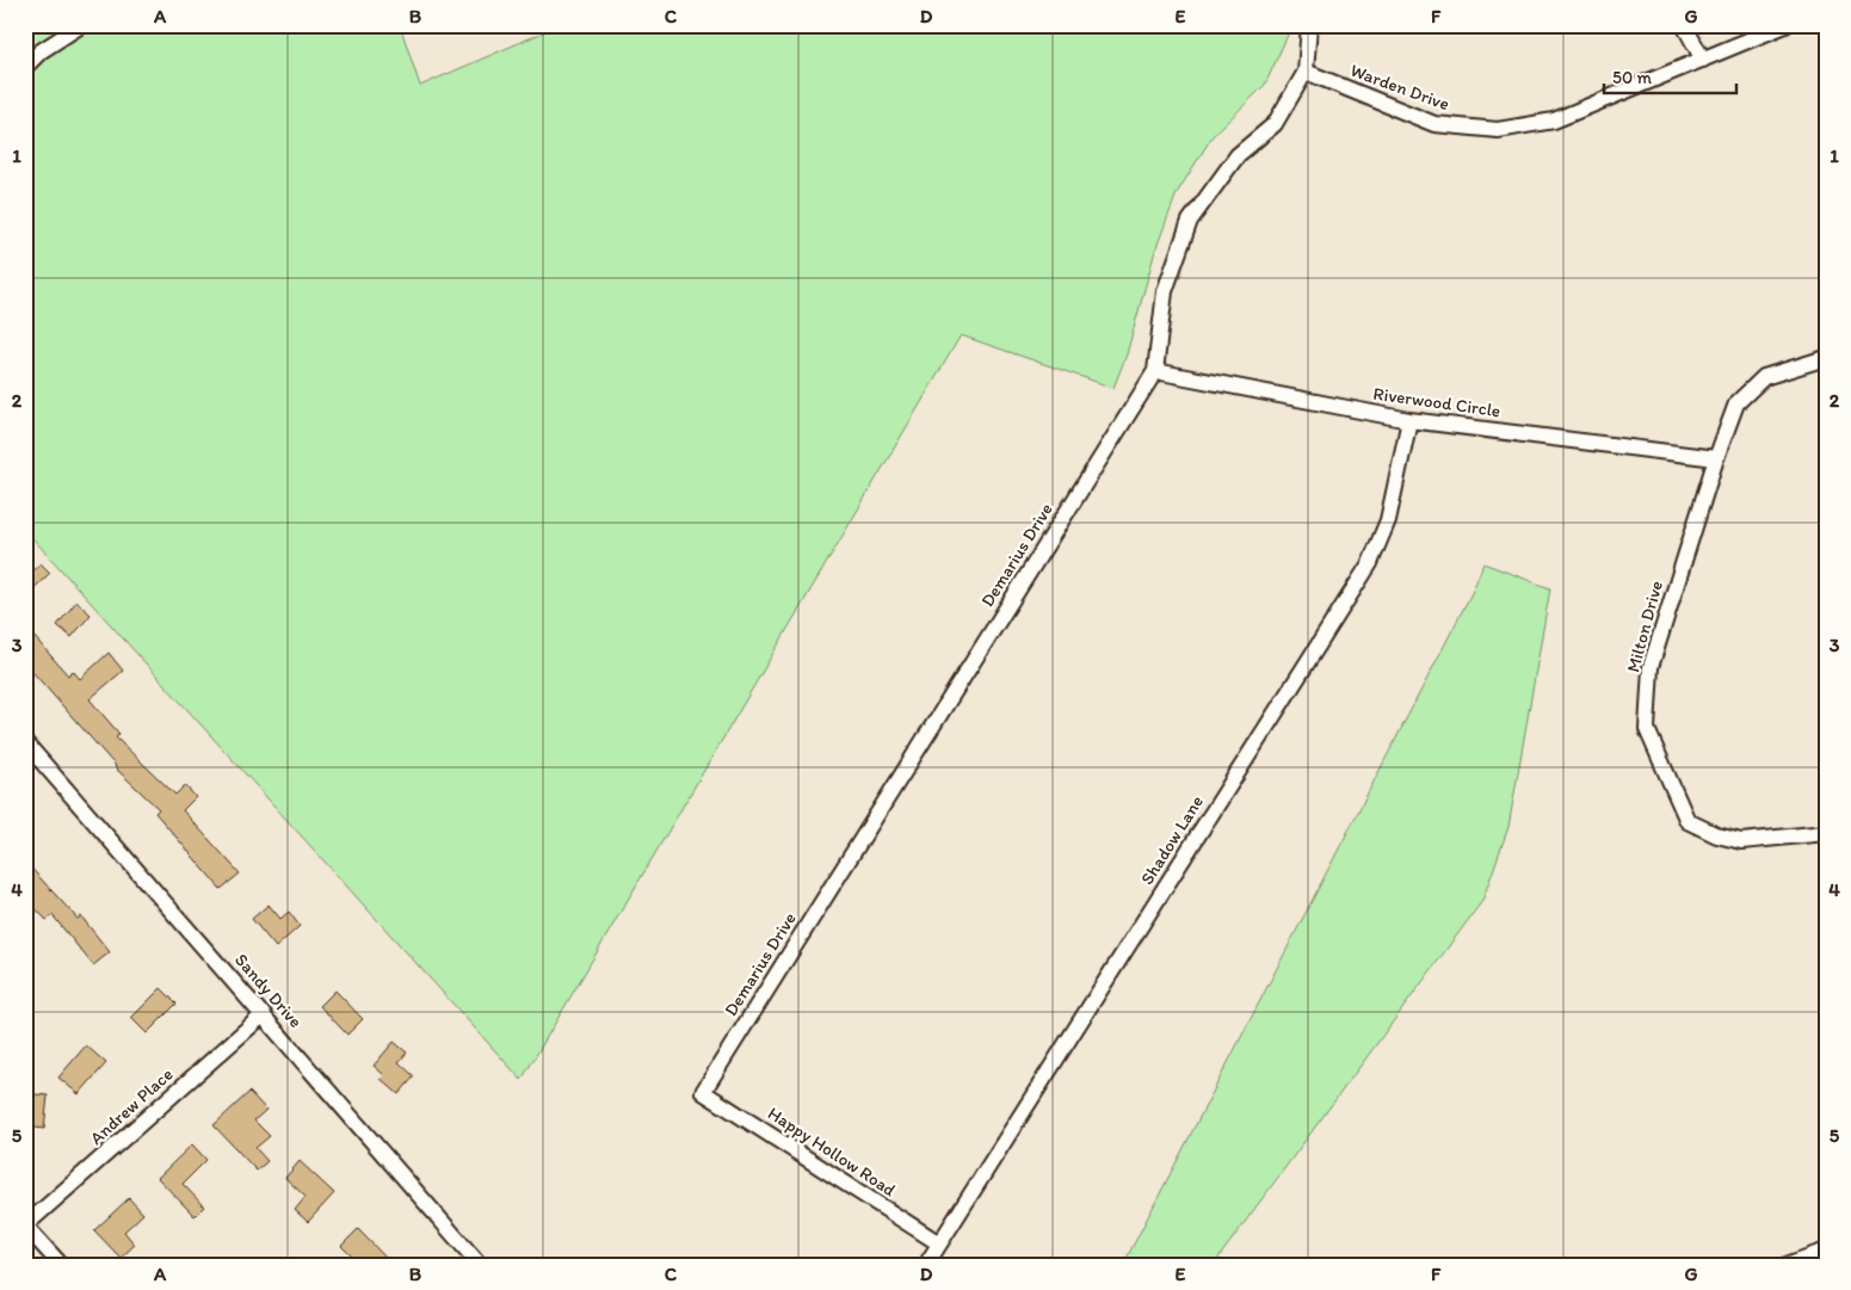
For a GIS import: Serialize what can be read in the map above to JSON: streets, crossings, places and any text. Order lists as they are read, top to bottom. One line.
{"streets":{"street":["Warden Drive","Riverwood Circle","Demarius Drive","Milton Drive","Shadow Lane","Sandy Drive","Andrew Place","Happy Hollow Road"]},"crossings":[["Warden Drive","Demarius Drive"],["Riverwood Circle","Demarius Drive"],["Riverwood Circle","Milton Drive"],["Riverwood Circle","Shadow Lane"],["Demarius Drive","Happy Hollow Road"],["Shadow Lane","Happy Hollow Road"],["Sandy Drive","Andrew Place"]],"scale_bar":"50 m","grid":{"columns":["A","B","C","D","E","F","G"],"rows":["1","2","3","4","5"]}}
